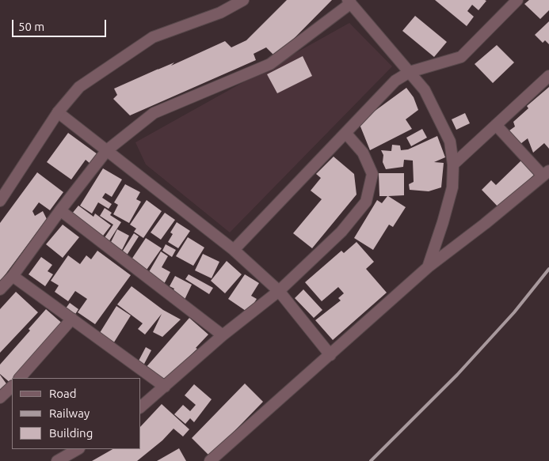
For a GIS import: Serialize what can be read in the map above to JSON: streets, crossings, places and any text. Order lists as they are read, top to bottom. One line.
{"legend":["Road","Railway","Building"],"scale_bar":"50 m"}
